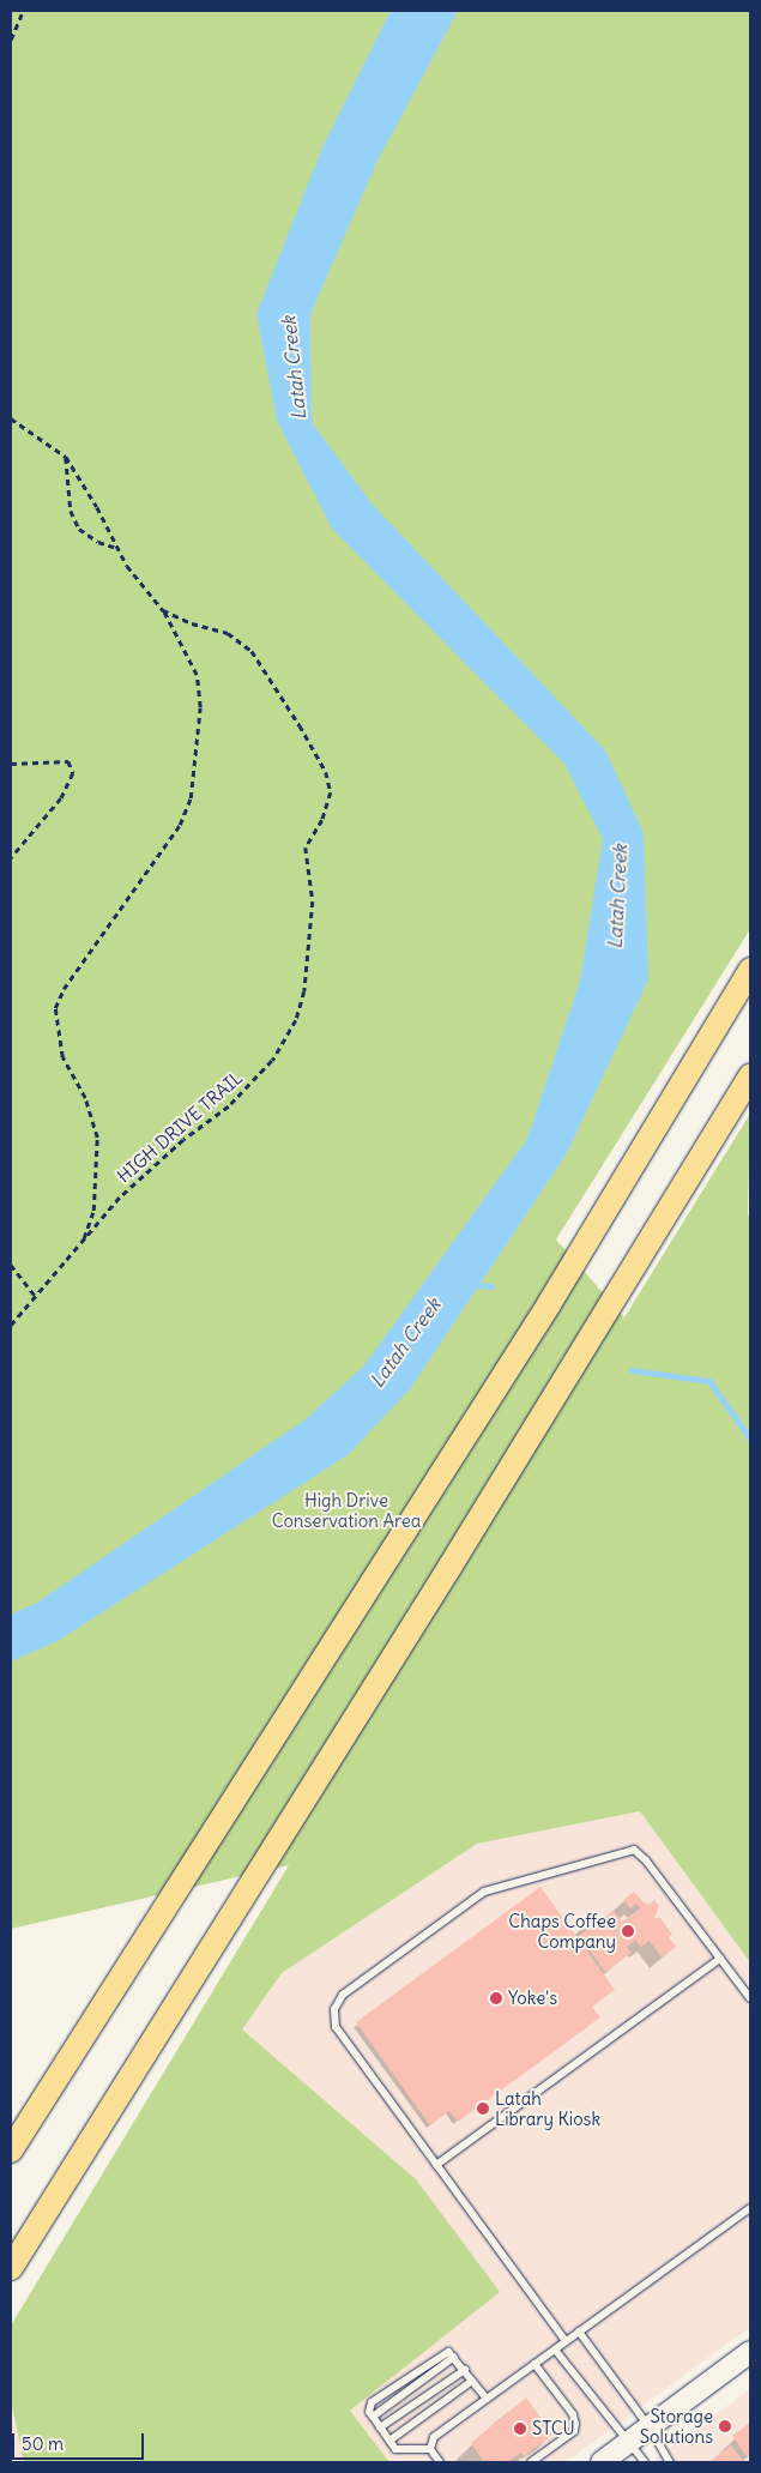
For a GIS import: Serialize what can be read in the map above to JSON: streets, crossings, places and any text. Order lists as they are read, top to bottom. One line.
{"streets":{"path":["HIGH DRIVE TRAIL"]},"water":["Latah Creek"],"parks":["High Drive Conservation Area"],"places":["Chaps Coffee Company","Yoke's","Latah Library Kiosk","Storage Solutions","STCU"],"scale_bar":"50 m"}
